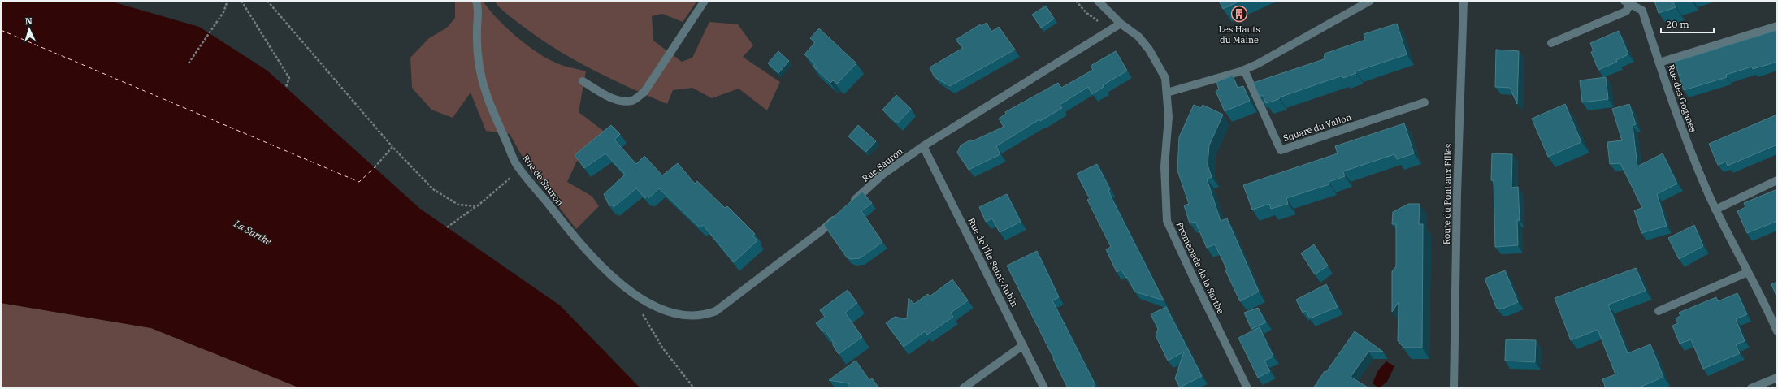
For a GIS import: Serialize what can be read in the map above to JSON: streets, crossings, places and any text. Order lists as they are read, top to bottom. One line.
{"streets":{"street":["Rue des Goganes","Square du Vallon","Rue Sauron","Rue de Sauron","Route du Pont aux Filles","Rue de l'Île Saint-Aubin","Promenade de la Sarthe"]},"crossings":[["Rue Sauron","Rue de l'Île Saint-Aubin"],["Rue Sauron","Promenade de la Sarthe"]],"water":["La Sarthe"],"places":{"building":["Les Hauts du Maine"]},"scale_bar":"20 m","north":"top"}
